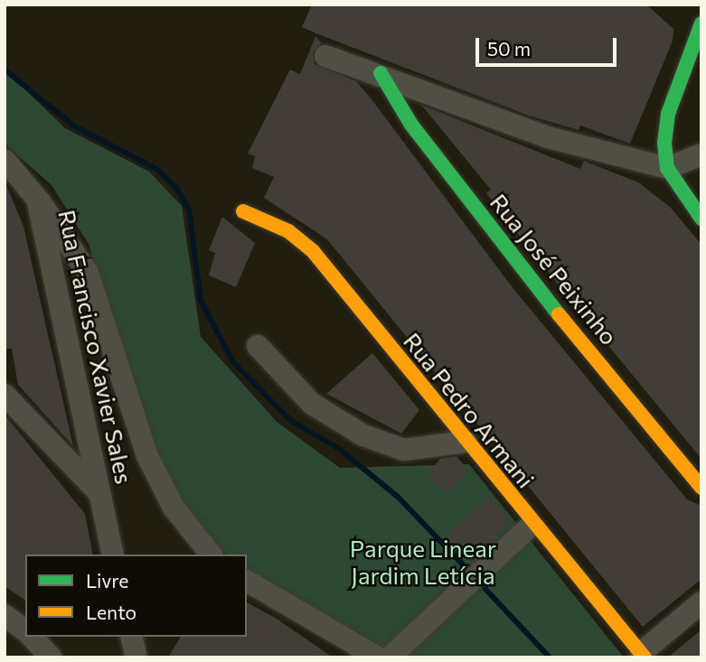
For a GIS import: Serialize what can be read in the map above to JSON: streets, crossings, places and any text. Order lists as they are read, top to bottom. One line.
{"streets":{"street":["Rua José Peixinho","Rua Francisco Xavier Sales","Rua Pedro Armani"]},"parks":["Parque Linear Jardim Letícia"],"legend":["Livre","Lento"],"scale_bar":"50 m"}
